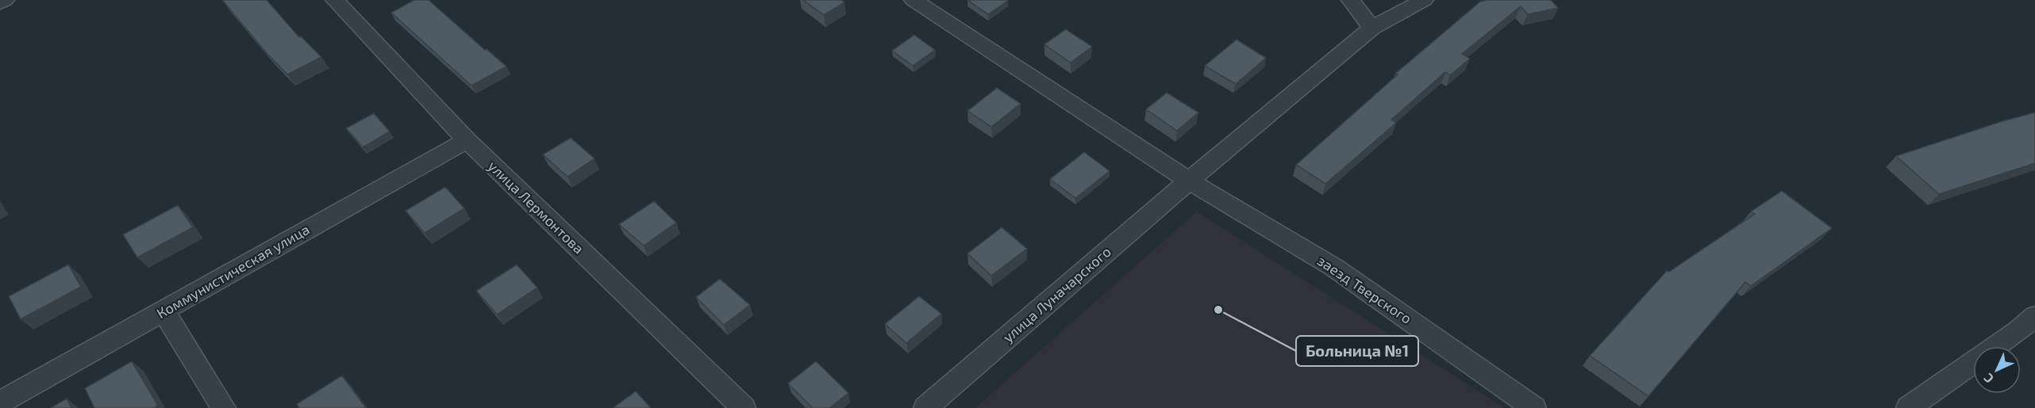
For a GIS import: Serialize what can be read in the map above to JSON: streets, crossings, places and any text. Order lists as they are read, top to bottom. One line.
{"streets":{"street":["улица Лермонтова","Коммунистическая улица","заезд Тверского","улица Луначарского"]},"crossings":[["улица Лермонтова","Коммунистическая улица"],["заезд Тверского","улица Луначарского"]],"places":["Больница №1"],"north":"bottom left"}
